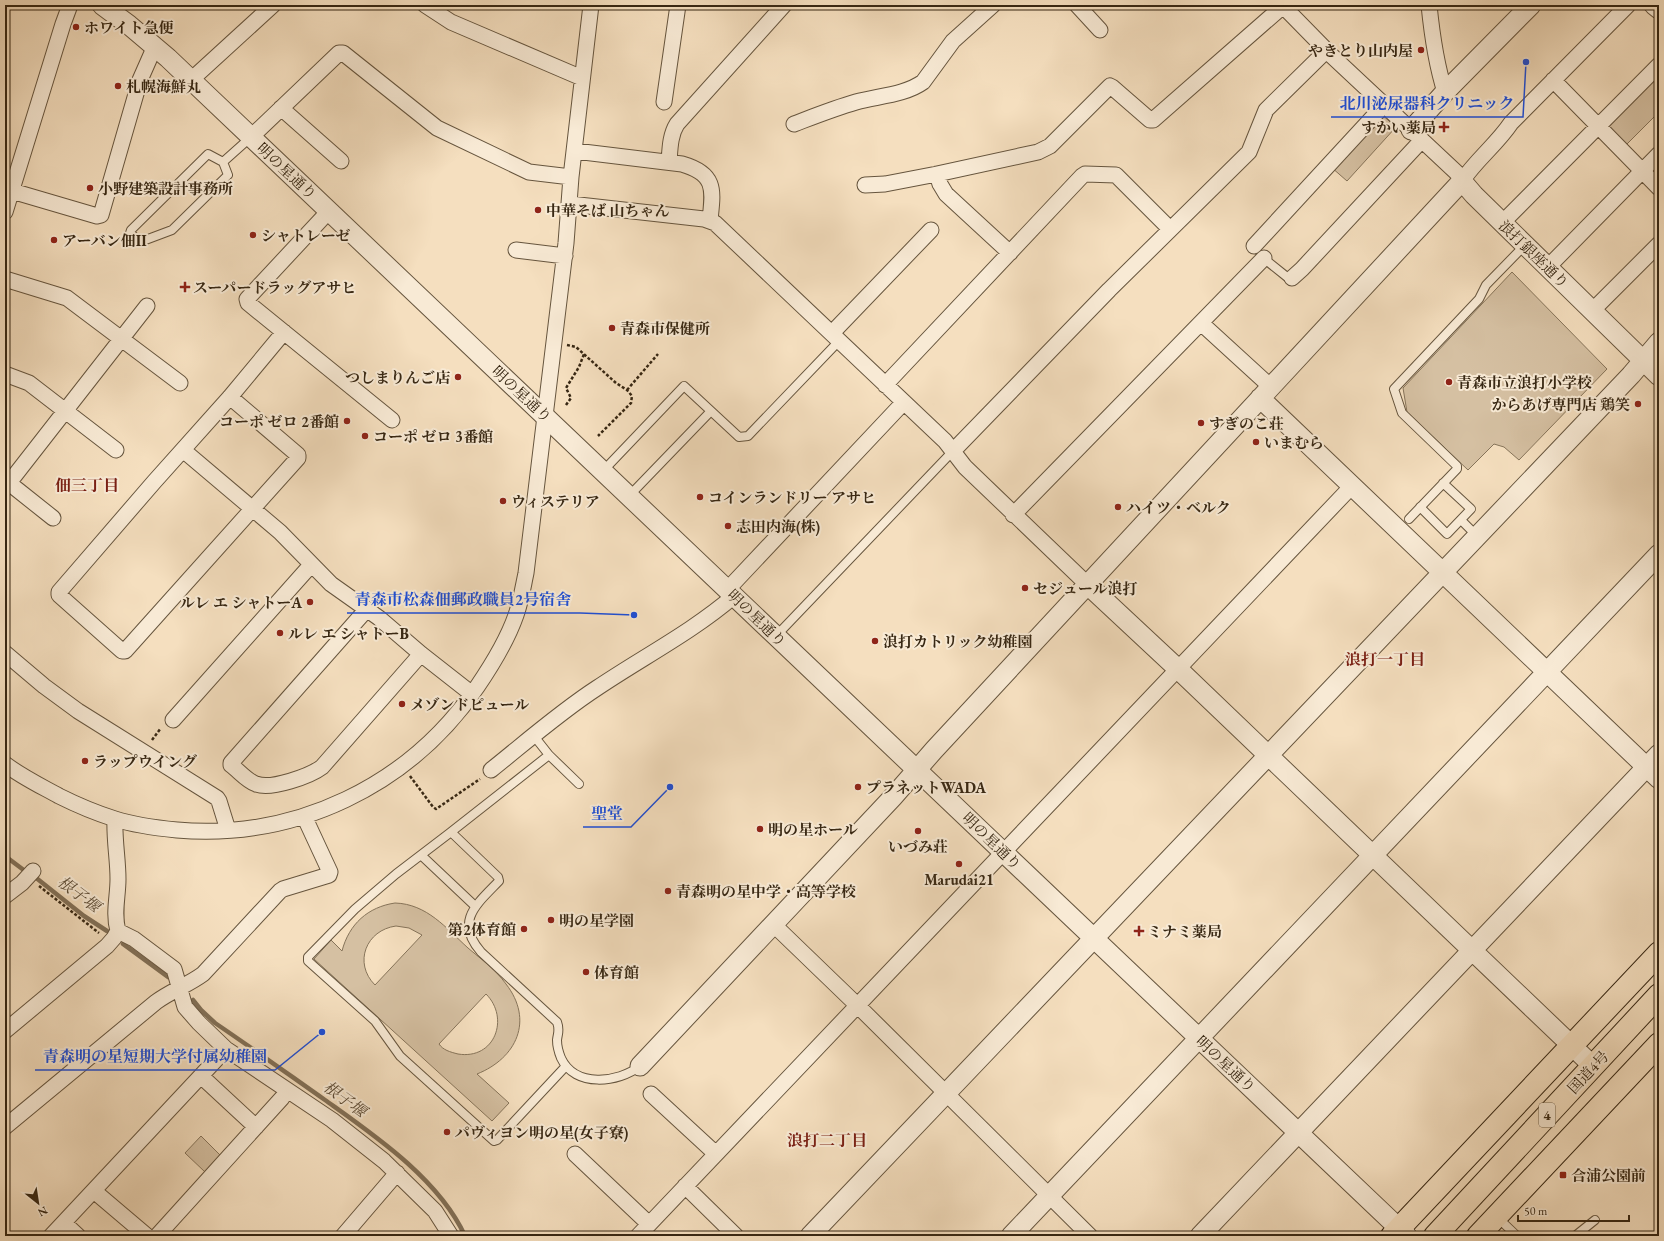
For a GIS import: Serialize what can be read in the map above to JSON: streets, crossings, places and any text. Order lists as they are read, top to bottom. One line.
{"streets":{"highway":["国道4号","4"],"street":["明の星通り","浪打銀座通り"]},"districts":["佃三丁目","浪打一丁目","浪打二丁目"],"water":["根子堰"],"places":{"other":["ホワイト急便","やきとり山内屋","北川泌尿器科クリニック","札幌海鮮丸","小野建築設計事務所","中華そば 山ちゃん","シャトレーゼ","アーバン佃II","青森市保健所","つしまりんご店","青森市立浪打小学校","からあげ専門店 鶏笑","コーポ ゼロ 2番館","すぎのこ荘","コーポ ゼロ 3番館","いまむら","コインランドリー アサヒ","ウィステリア","ハイツ・ベルク","志田内海(株)","セジュール浪打","ルレ エ シャトーA","青森市松森佃郵政職員2号宿舎","ルレ エ シャトーB","浪打カトリック幼稚園","メゾンドピュール","ラップウイング","聖堂","プラネットWADA","明の星ホール","いづみ荘","Marudai21","青森明の星中学・高等学校","明の星学園","第2体育館","体育館","青森明の星短期大学付属幼稚園","パヴィヨン明の星(女子寮)"],"health":["すかい薬局","スーパードラッグアサヒ","ミナミ薬局"],"transit":["合浦公園前"]},"scale_bar":"50 m","north":"bottom right"}
